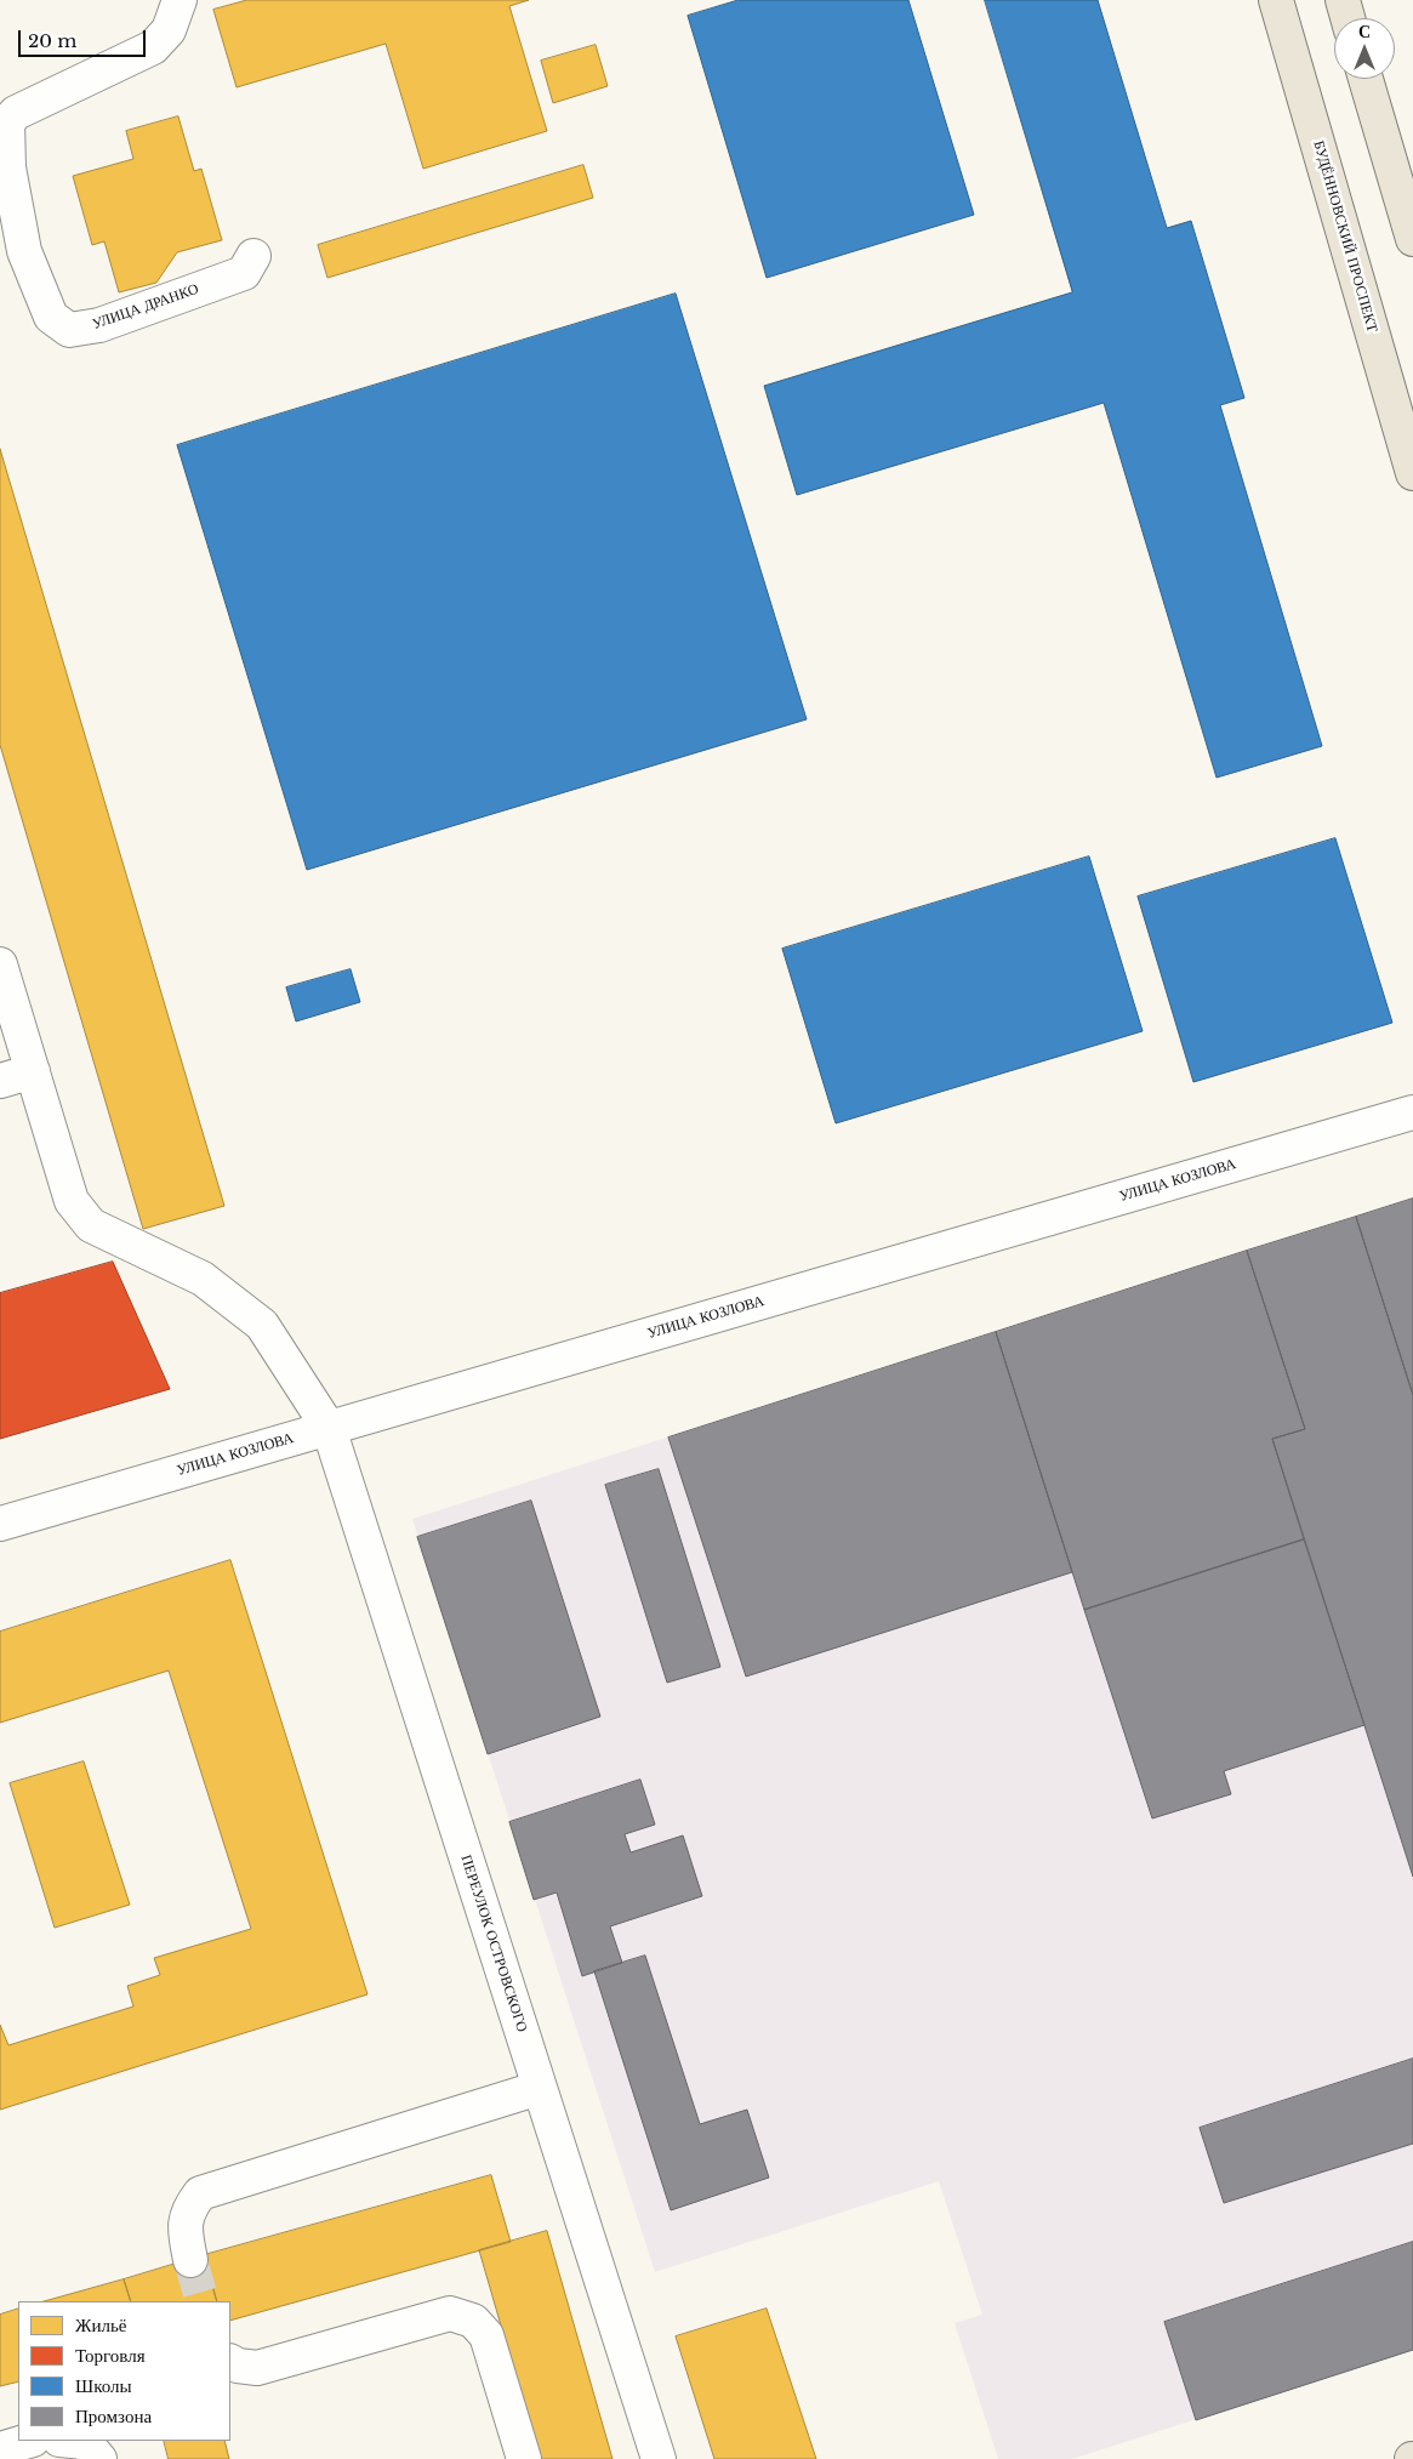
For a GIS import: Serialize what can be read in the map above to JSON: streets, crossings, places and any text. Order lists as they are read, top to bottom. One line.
{"streets":{"main road":["БУДЁННОВСКИЙ ПРОСПЕКТ"],"street":["УЛИЦА ДРАНКО","УЛИЦА КОЗЛОВА","ПЕРЕУЛОК ОСТРОВСКОГО"]},"crossings":[["УЛИЦА КОЗЛОВА","ПЕРЕУЛОК ОСТРОВСКОГО"]],"legend":["Жильё","Торговля","Школы","Промзона"],"scale_bar":"20 m","north":"top"}
